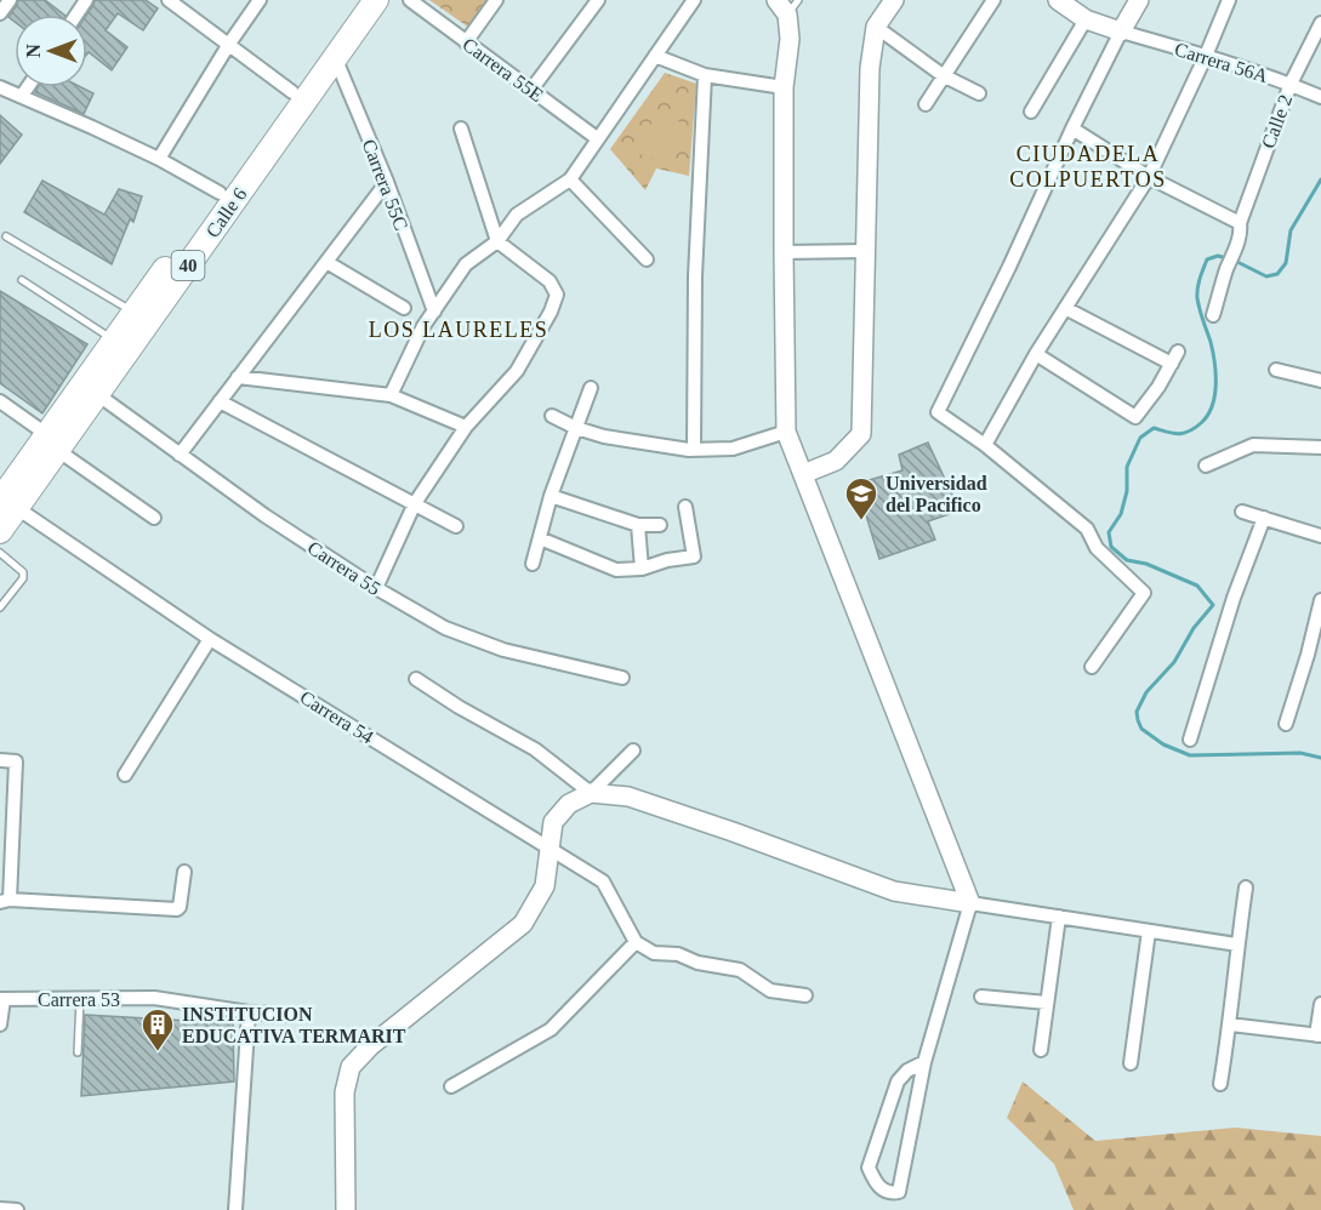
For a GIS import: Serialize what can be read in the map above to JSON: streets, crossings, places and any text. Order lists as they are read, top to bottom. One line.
{"streets":{"highway":["Calle 6","40"],"street":["Carrera 56A","Carrera 55E","Calle 2","Carrera 55C","Carrera 55","Carrera 54","Carrera 53"]},"crossings":[["Carrera 56A","Calle 2"],["Carrera 55C","Calle 6"],["Calle 6","Carrera 55"],["Calle 6","Carrera 54"]],"districts":["CIUDADELA COLPUERTOS","LOS LAURELES"],"places":{"school or university":["Universidad del Pacifico"],"building":["INSTITUCION EDUCATIVA TERMARIT"]},"north":"left"}
